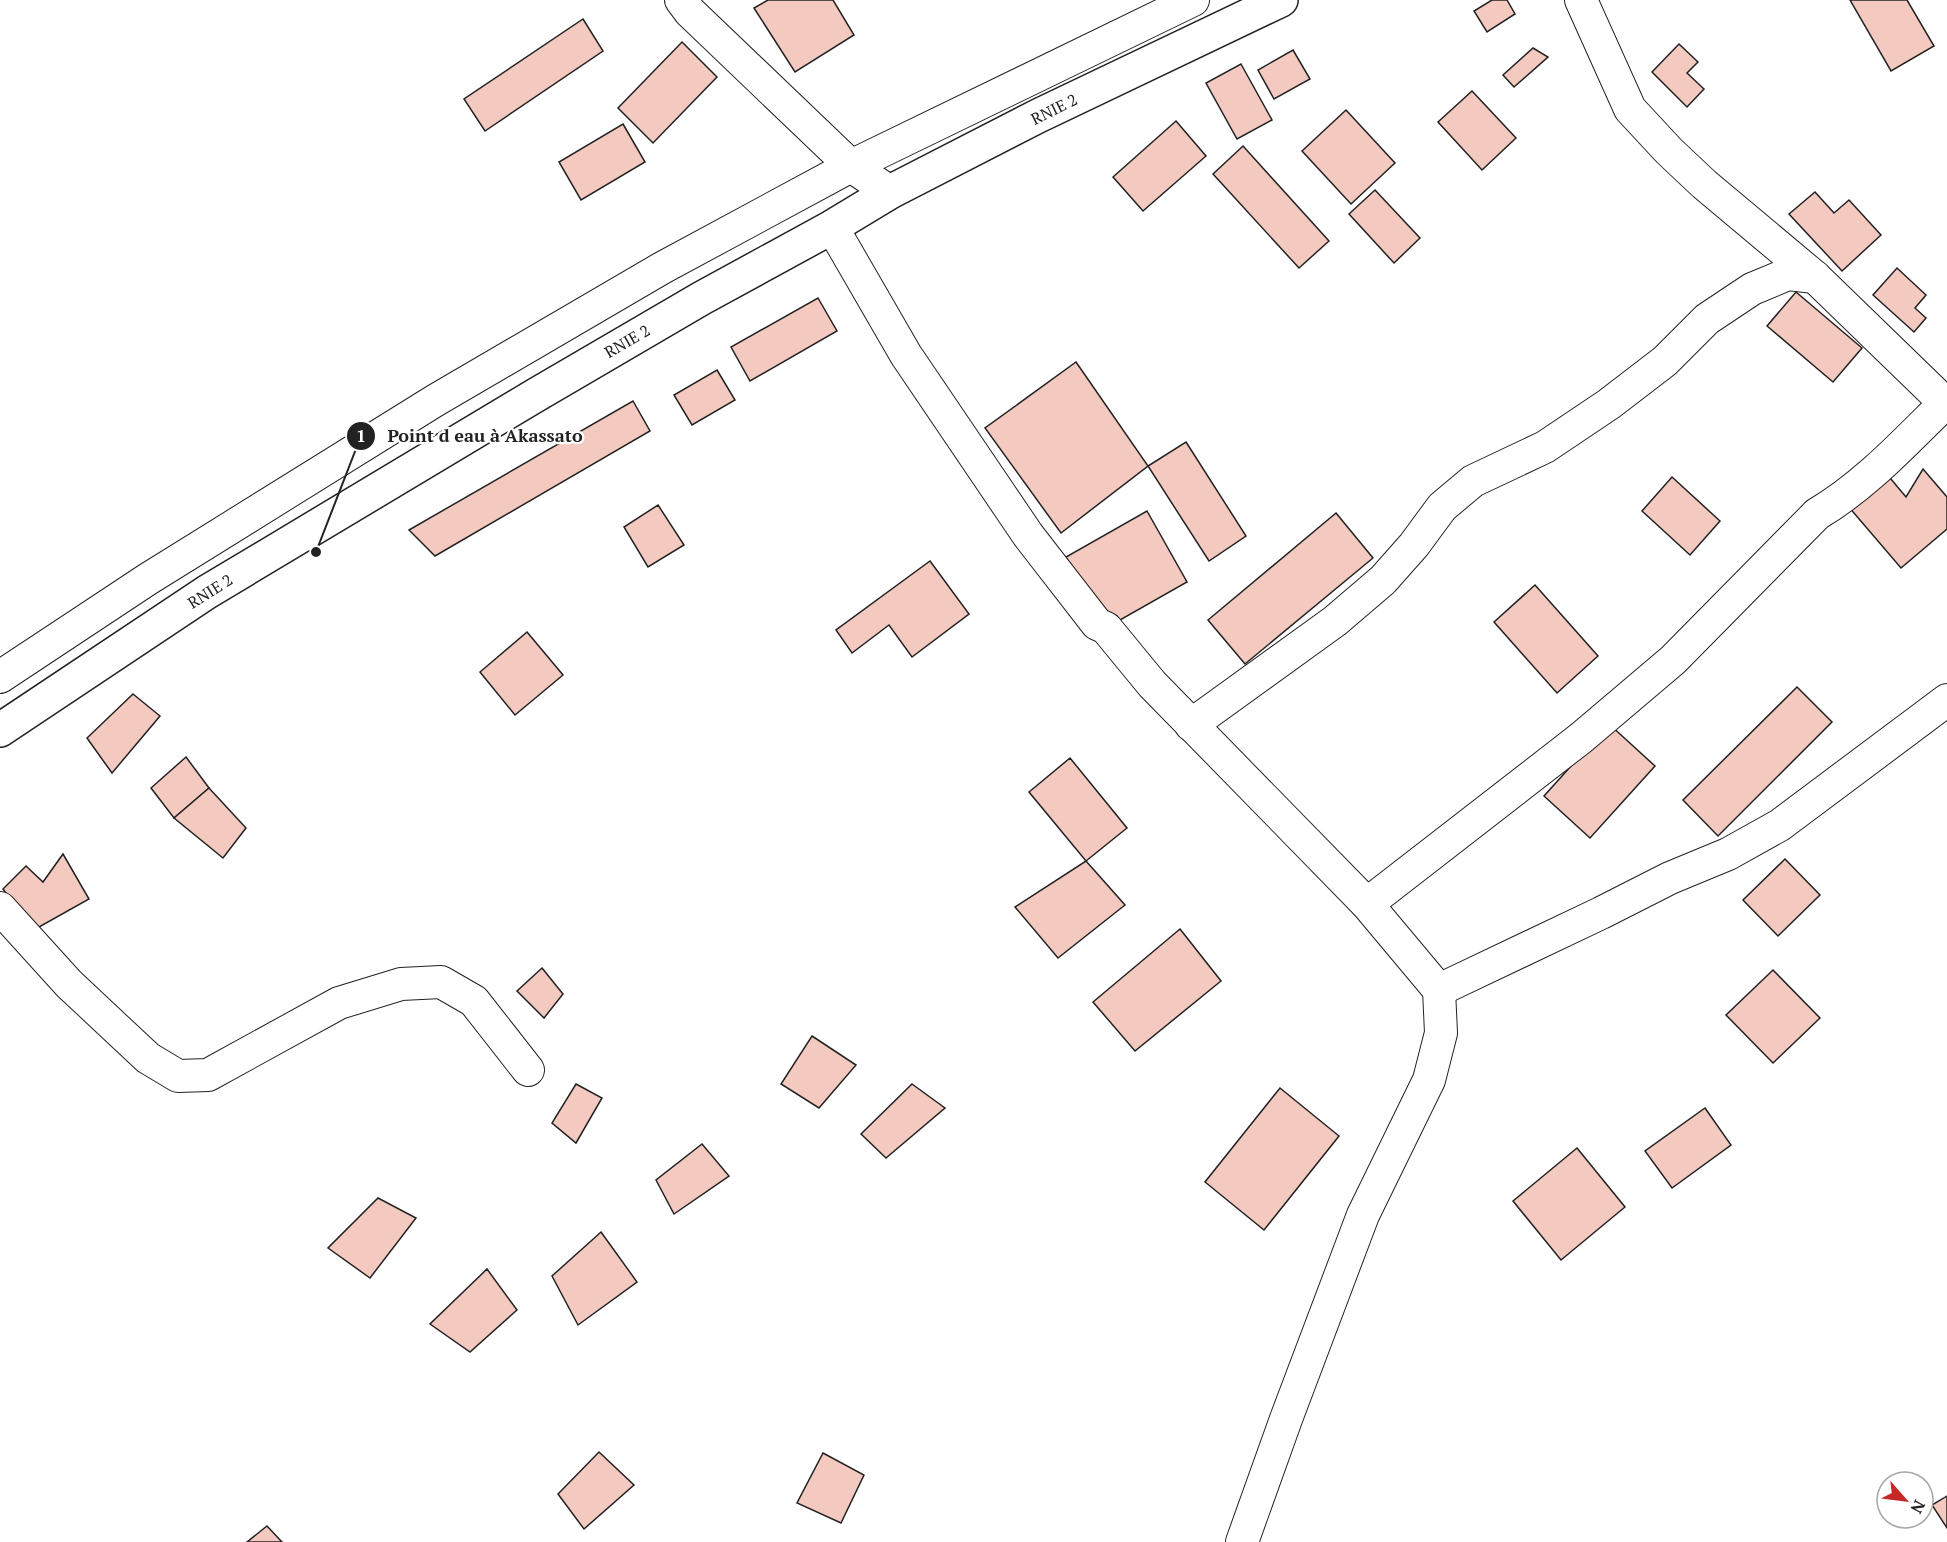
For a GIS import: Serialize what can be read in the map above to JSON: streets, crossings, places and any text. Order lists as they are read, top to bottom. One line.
{"streets":{"highway":["RNIE 2"]},"places":["Point d eau à Akassato"],"north":"bottom right"}
